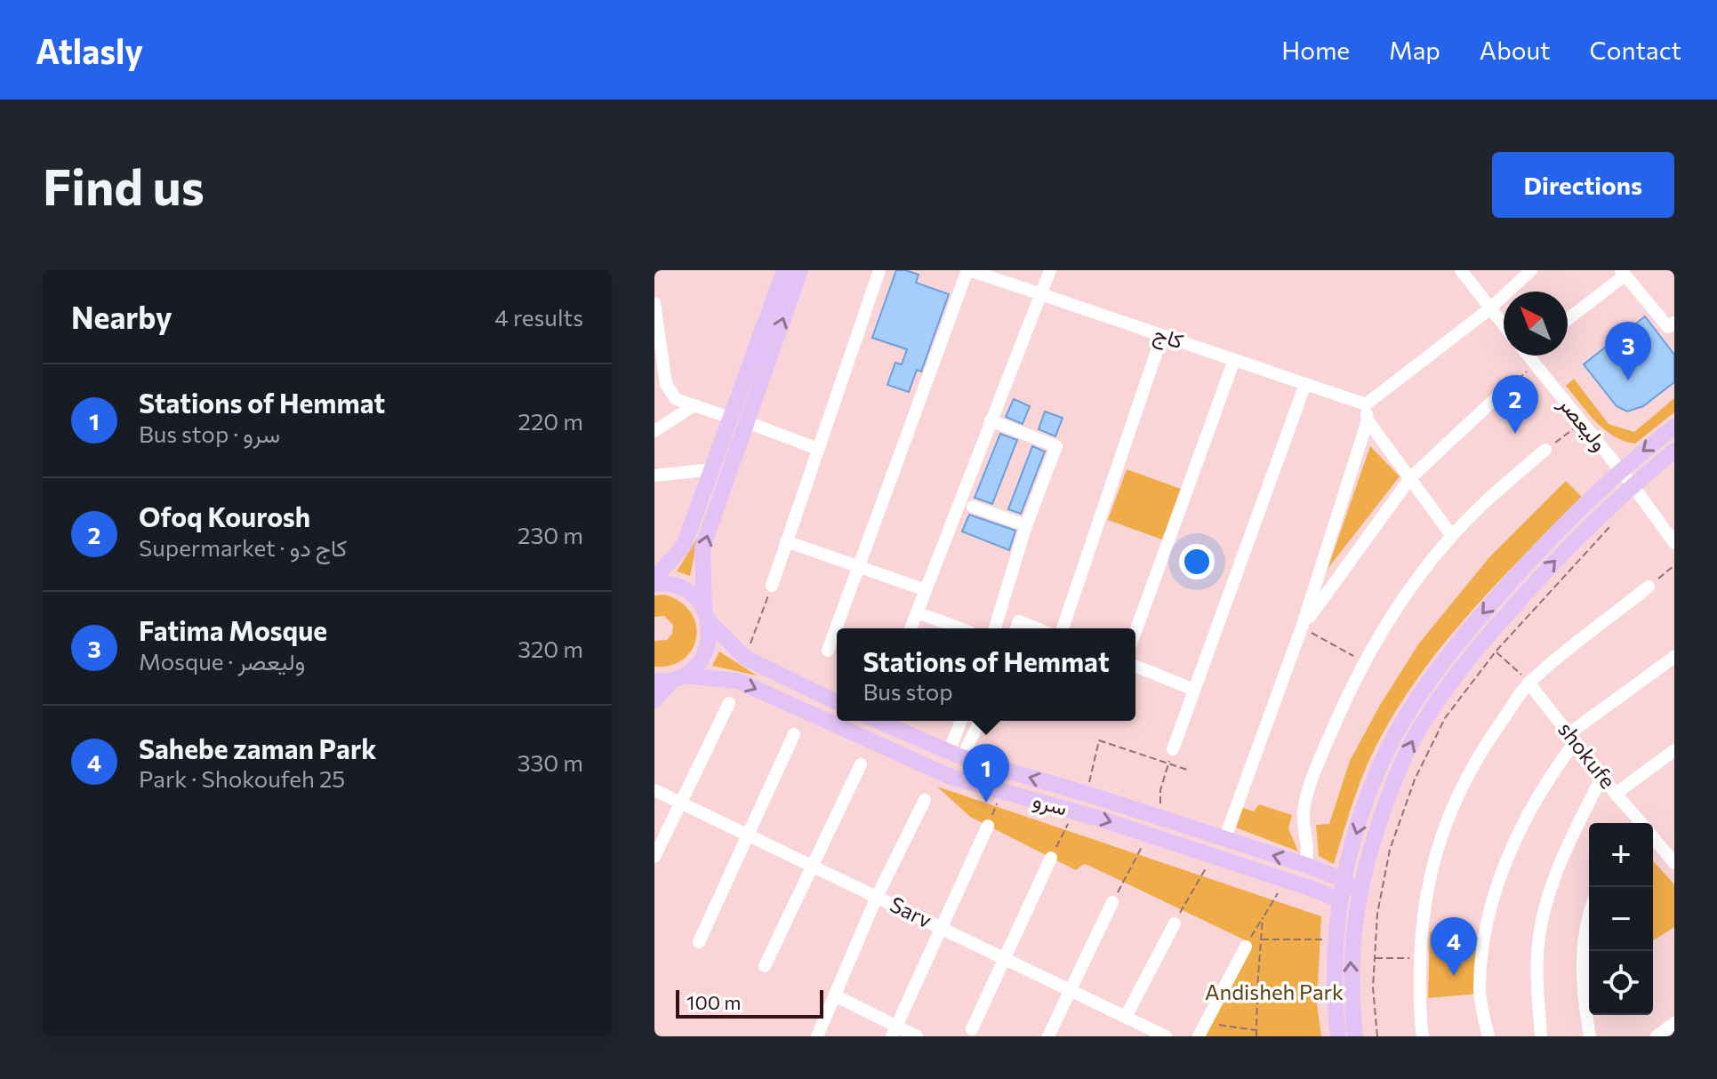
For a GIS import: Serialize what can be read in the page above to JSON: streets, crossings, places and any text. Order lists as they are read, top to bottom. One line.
{"streets":{"main road":["سرو"],"street":["کاج","ولیعصر","shokufe","Sarv"]},"parks":["Andisheh Park"],"scale_bar":"100 m","north":"top left","page":{"header":"Atlasly","nav":["Home","Map","About","Contact"],"buttons":"Directions","title":"Find us","heading":["Nearby","4 results"],"pins":["3","2","1","4"],"list":[{"mark":"1","name":"Stations of Hemmat","note":"Bus stop · سرو","value":"220 m"},{"mark":"2","name":"Ofoq Kourosh","note":"Supermarket · کاج دو","value":"230 m"},{"mark":"3","name":"Fatima Mosque","note":"Mosque · ولیعصر","value":"320 m"},{"mark":"4","name":"Sahebe zaman Park","note":"Park · Shokoufeh 25","value":"330 m"}],"popup":["Stations of Hemmat","Bus stop"],"map_buttons":["+","−"],"scale":"100 m"}}
